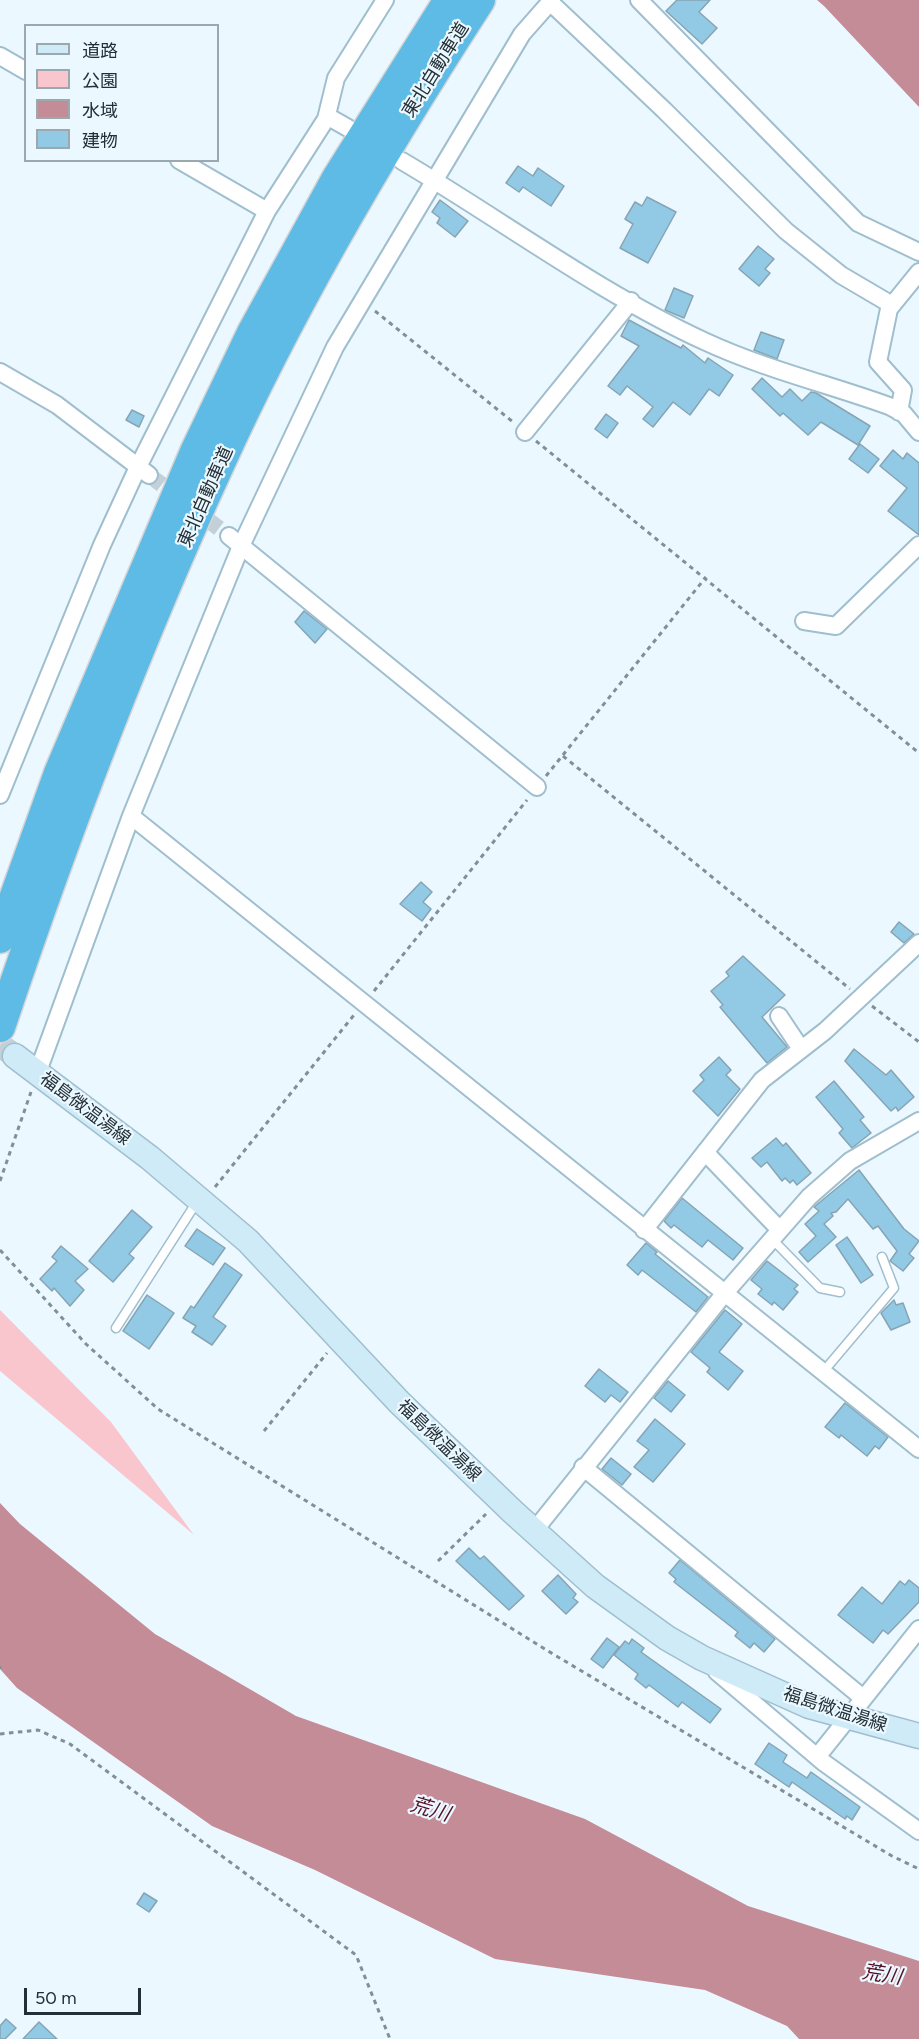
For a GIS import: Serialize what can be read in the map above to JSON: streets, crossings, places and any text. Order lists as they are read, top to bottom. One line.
{"streets":{"highway":["東北自動車道"],"main road":["福島微温湯線"]},"water":["荒川"],"legend":["道路","公園","水域","建物"],"scale_bar":"50 m"}
